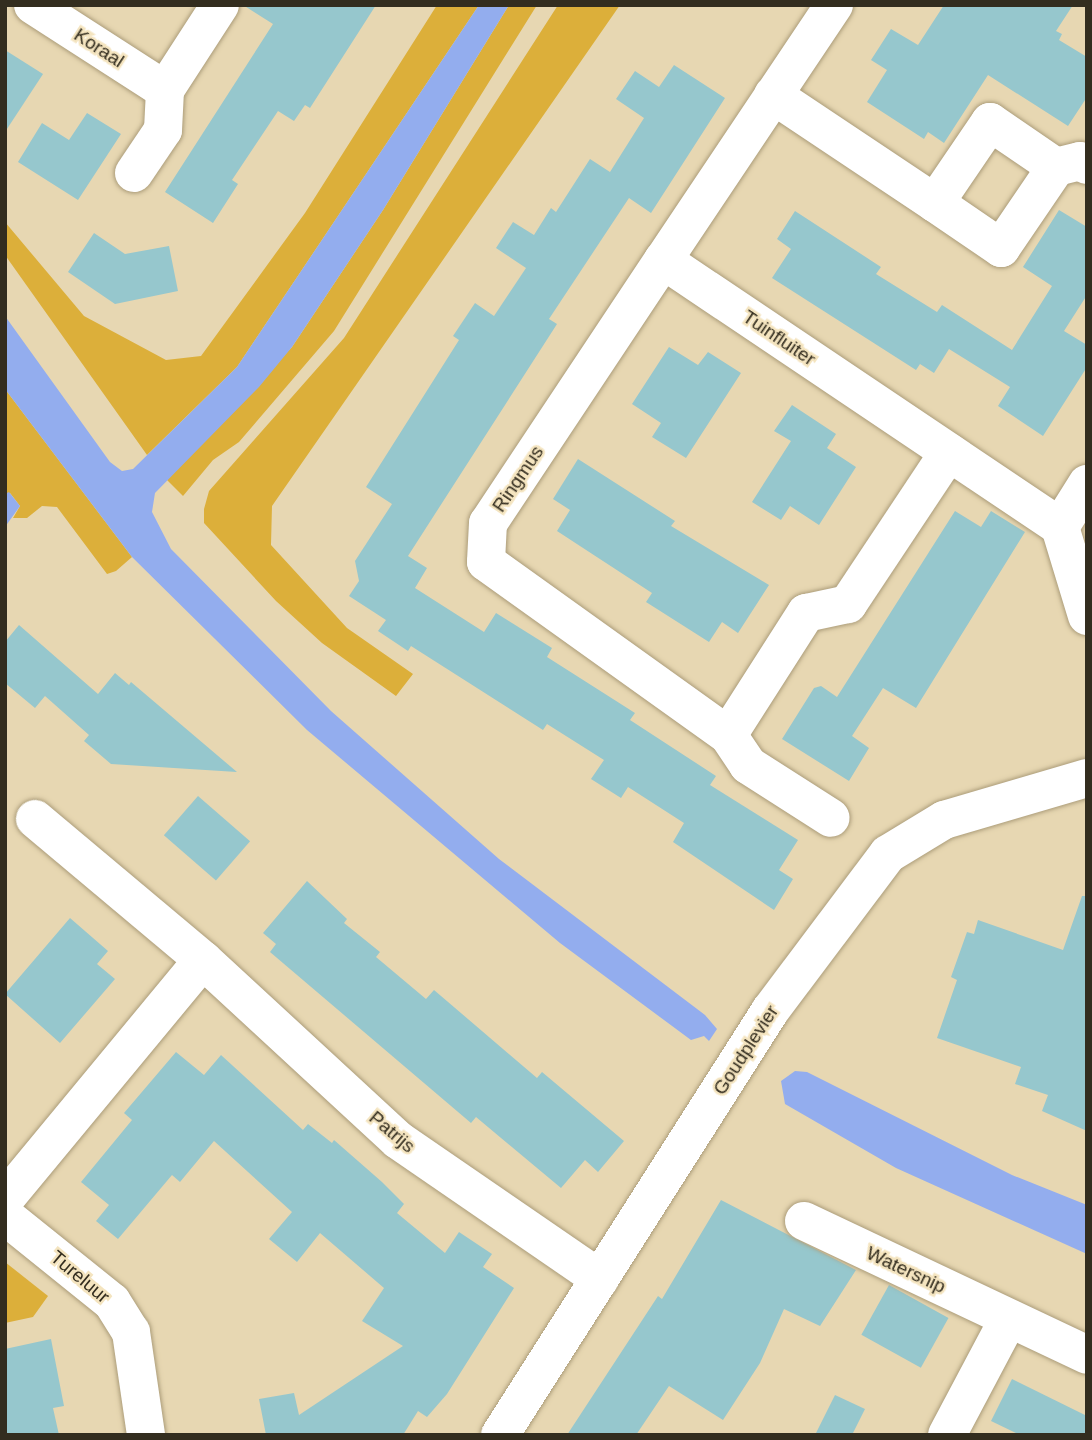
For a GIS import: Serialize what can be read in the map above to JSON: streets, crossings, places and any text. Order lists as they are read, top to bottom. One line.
{"streets":{"street":["Koraal","Tuinfluiter","Ringmus","Goudplevier","Patrijs","Watersnip","Tureluur"]},"crossings":[["Tuinfluiter","Ringmus"],["Goudplevier","Patrijs"]]}
